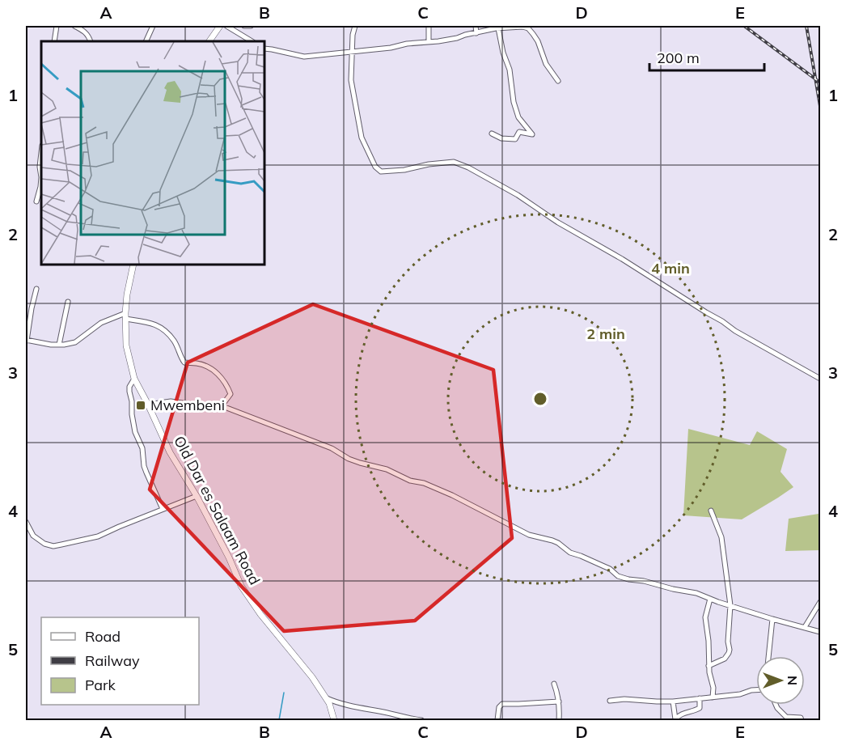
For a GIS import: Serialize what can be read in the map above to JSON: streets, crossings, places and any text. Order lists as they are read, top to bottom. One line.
{"streets":{"street":["Old Dar es Salaam Road"]},"places":{"transit":["Mwembeni"]},"legend":["Road","Railway","Park"],"scale_bar":"200 m","north":"right","grid":{"columns":["A","B","C","D","E"],"rows":["1","2","3","4","5"]},"rings":["4 min","2 min"]}
